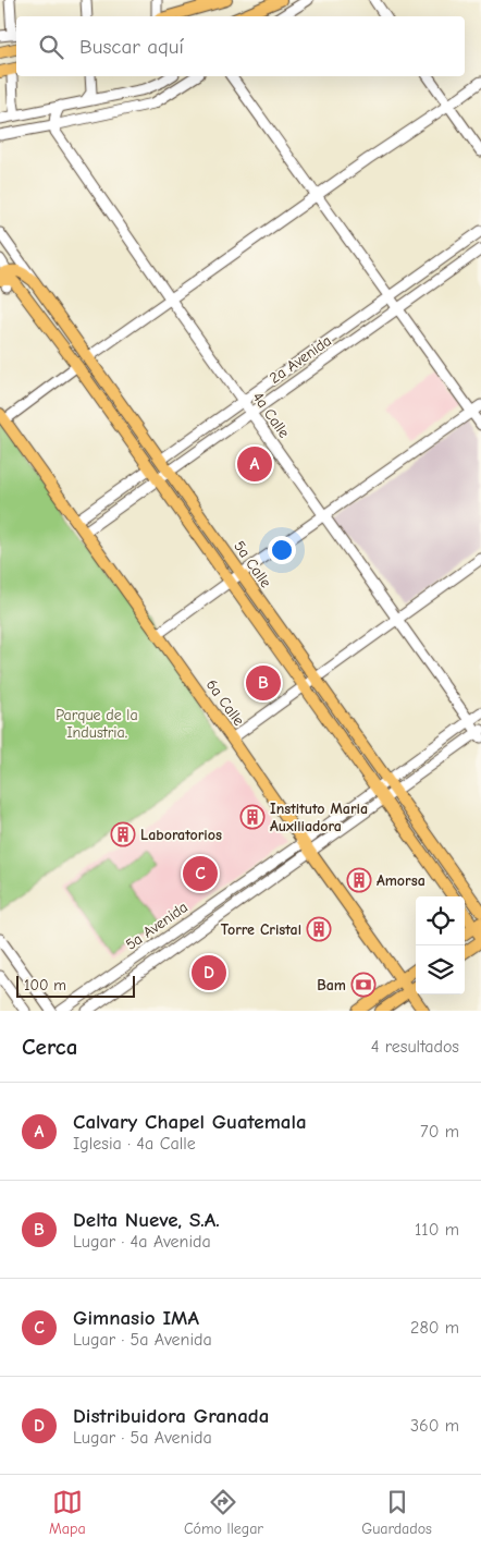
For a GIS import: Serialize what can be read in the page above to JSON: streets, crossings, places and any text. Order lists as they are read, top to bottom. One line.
{"streets":{"main road":["5a Calle","6a Calle"],"street":["2a Avenida","4a Calle","5a Avenida"]},"crossings":[["2a Avenida","4a Calle"],["2a Avenida","5a Calle"],["2a Avenida","6a Calle"],["4a Calle","5a Avenida"],["5a Calle","5a Avenida"],["6a Calle","5a Avenida"]],"parks":["Parque de la Industria."],"places":{"building":["Instituto Maria Auxiliadora","Laboratorios","Amorsa","Torre Cristal"],"bank":["Bam"]},"scale_bar":"100 m","page":{"search":"Buscar aquí","pins":["A","B","C","D"],"scale":"100 m","heading":["Cerca","4 resultados"],"list":[{"mark":"A","name":"Calvary Chapel Guatemala","note":"Iglesia · 4a Calle","value":"70 m"},{"mark":"B","name":"Delta Nueve, S.A.","note":"Lugar · 4a Avenida","value":"110 m"},{"mark":"C","name":"Gimnasio IMA","note":"Lugar · 5a Avenida","value":"280 m"},{"mark":"D","name":"Distribuidora Granada","note":"Lugar · 5a Avenida","value":"360 m"}],"nav":["Mapa","Cómo llegar","Guardados"]}}
